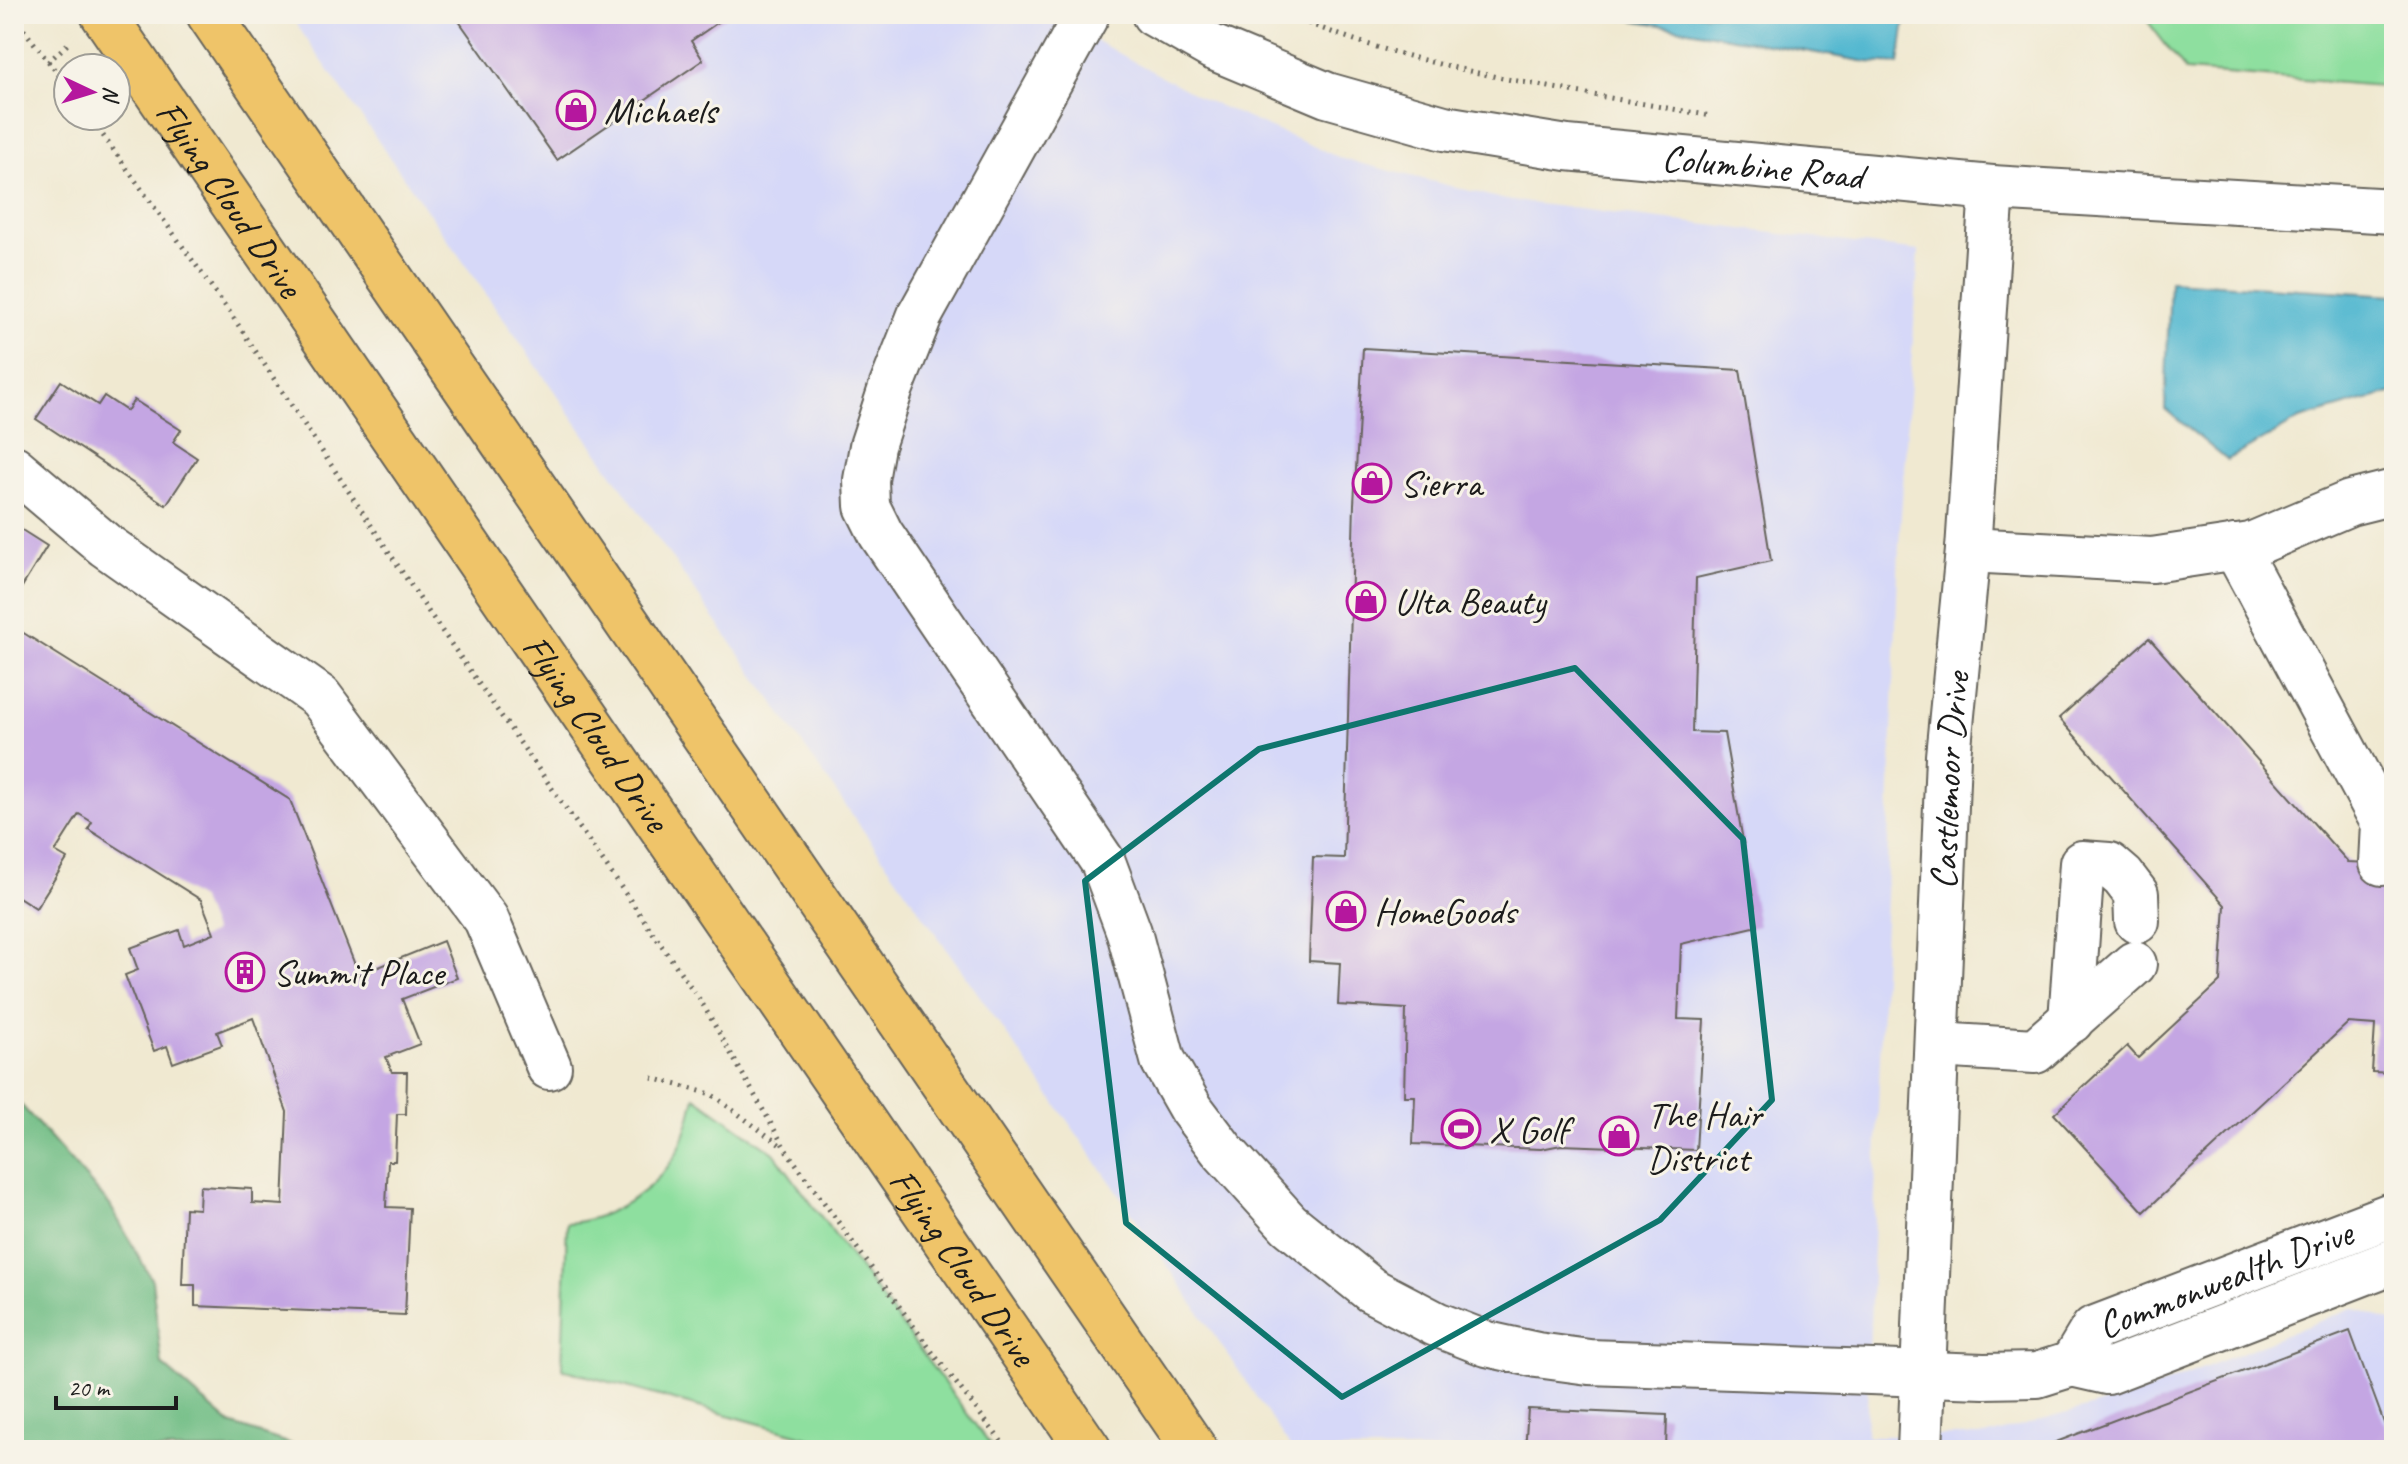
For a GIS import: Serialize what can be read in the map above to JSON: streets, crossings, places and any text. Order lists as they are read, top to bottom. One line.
{"streets":{"main road":["Flying Cloud Drive"],"street":["Columbine Road","Castlemoor Drive","Commonwealth Drive"]},"crossings":[["Columbine Road","Castlemoor Drive"],["Castlemoor Drive","Commonwealth Drive"]],"places":{"shop":["Michaels","Sierra","Ulta Beauty","HomeGoods","The Hair District"],"building":["Summit Place"],"sports":["X Golf"]},"scale_bar":"20 m","north":"right"}
